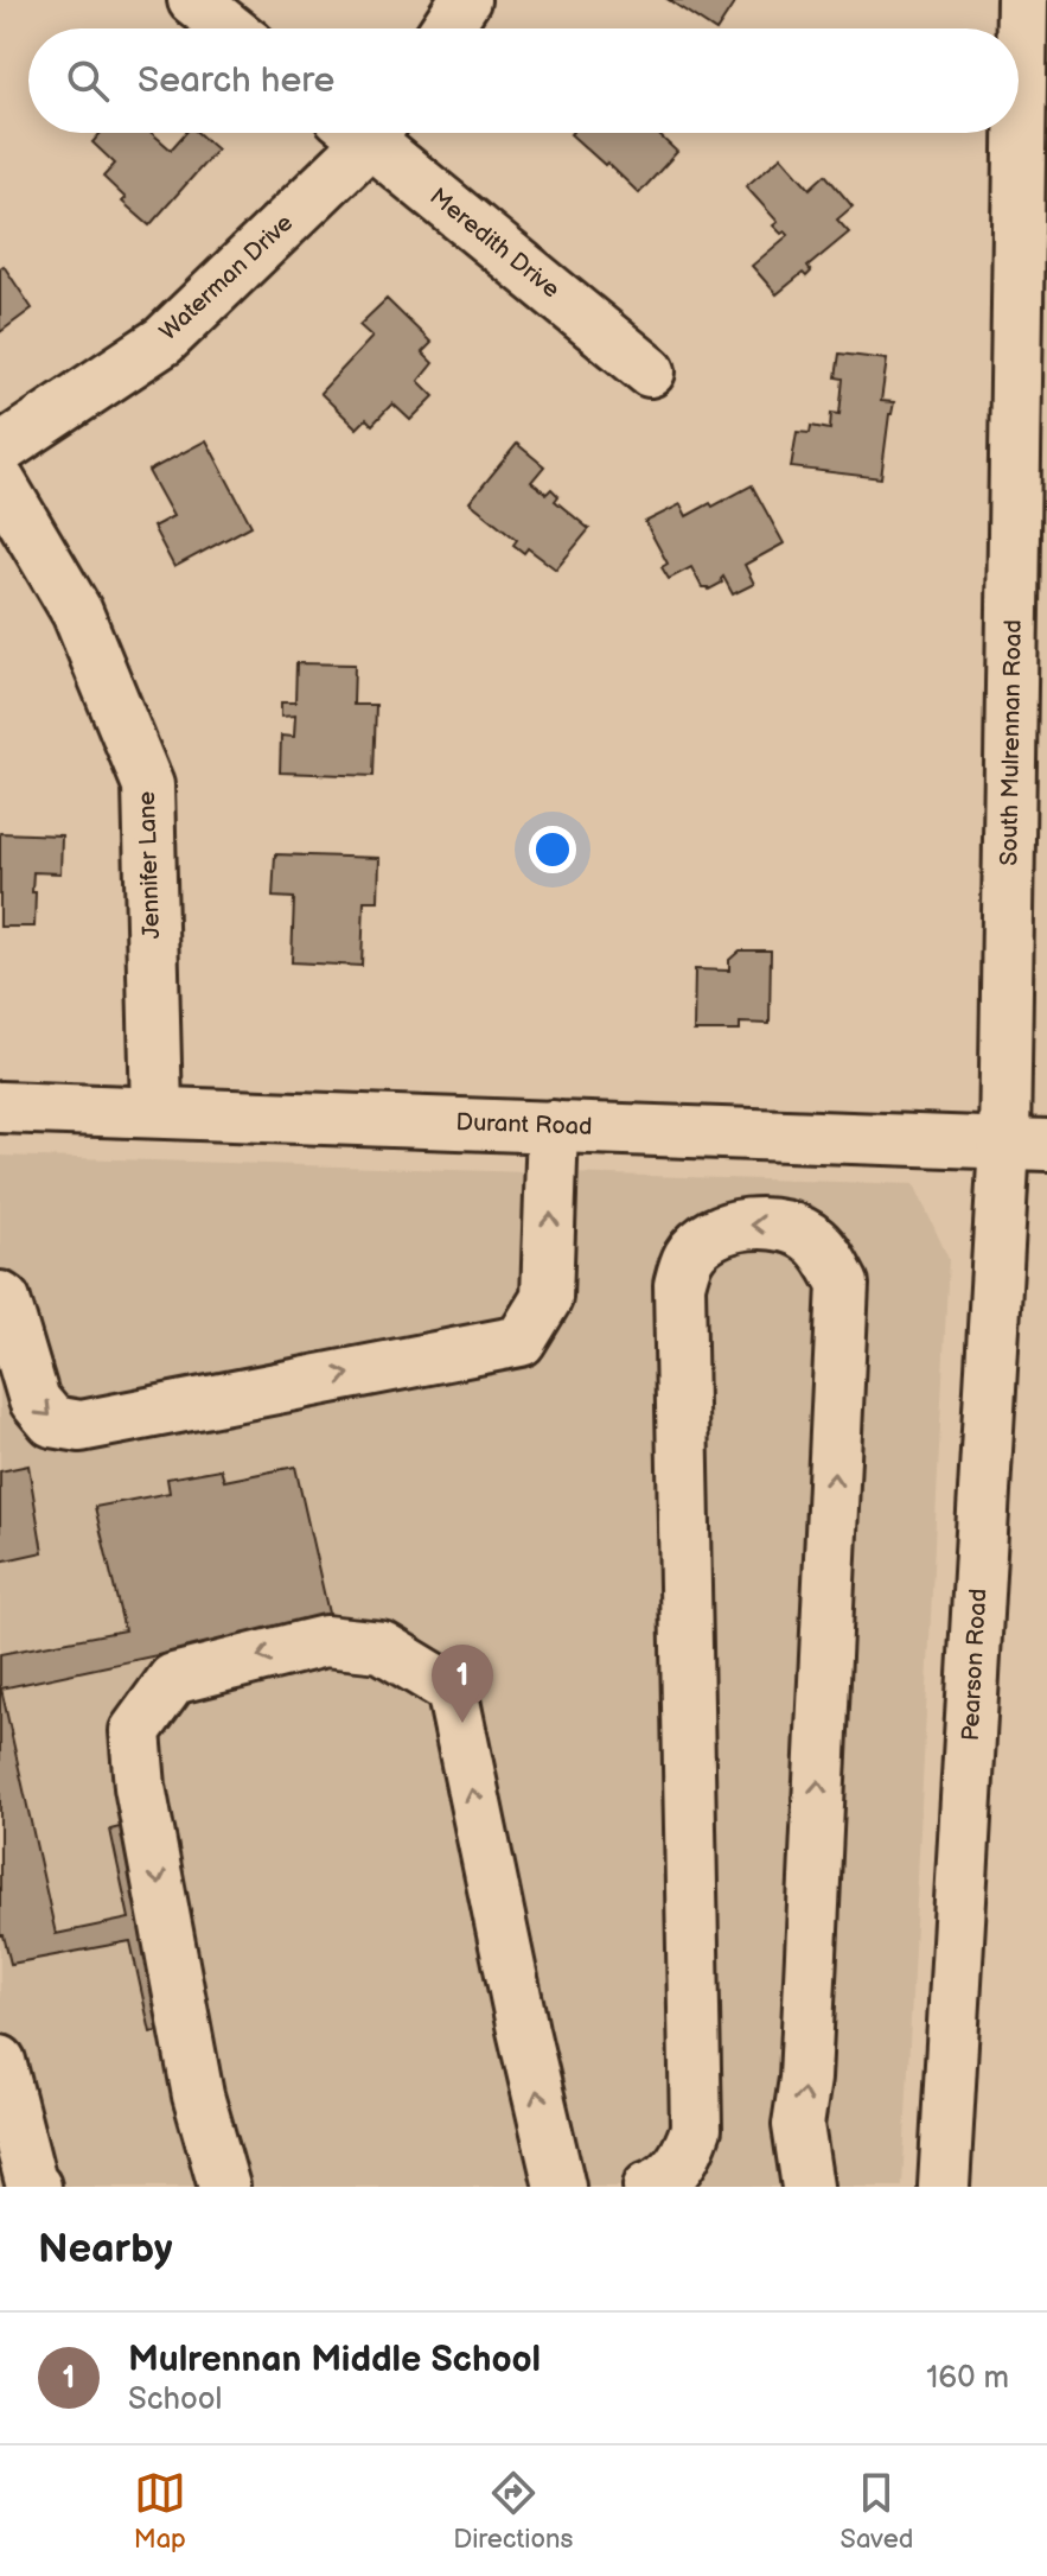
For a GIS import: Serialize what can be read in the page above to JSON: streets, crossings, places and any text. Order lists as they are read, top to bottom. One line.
{"streets":{"street":["Meredith Drive","Waterman Drive","South Mulrennan Road","Jennifer Lane","Durant Road","Pearson Road"]},"crossings":[["South Mulrennan Road","Durant Road"],["South Mulrennan Road","Pearson Road"],["Jennifer Lane","Durant Road"],["Durant Road","Pearson Road"]],"page":{"search":"Search here","pins":"1","heading":"Nearby","list":[{"mark":"1","name":"Mulrennan Middle School","note":"School","value":"160 m"}],"nav":["Map","Directions","Saved"]}}
